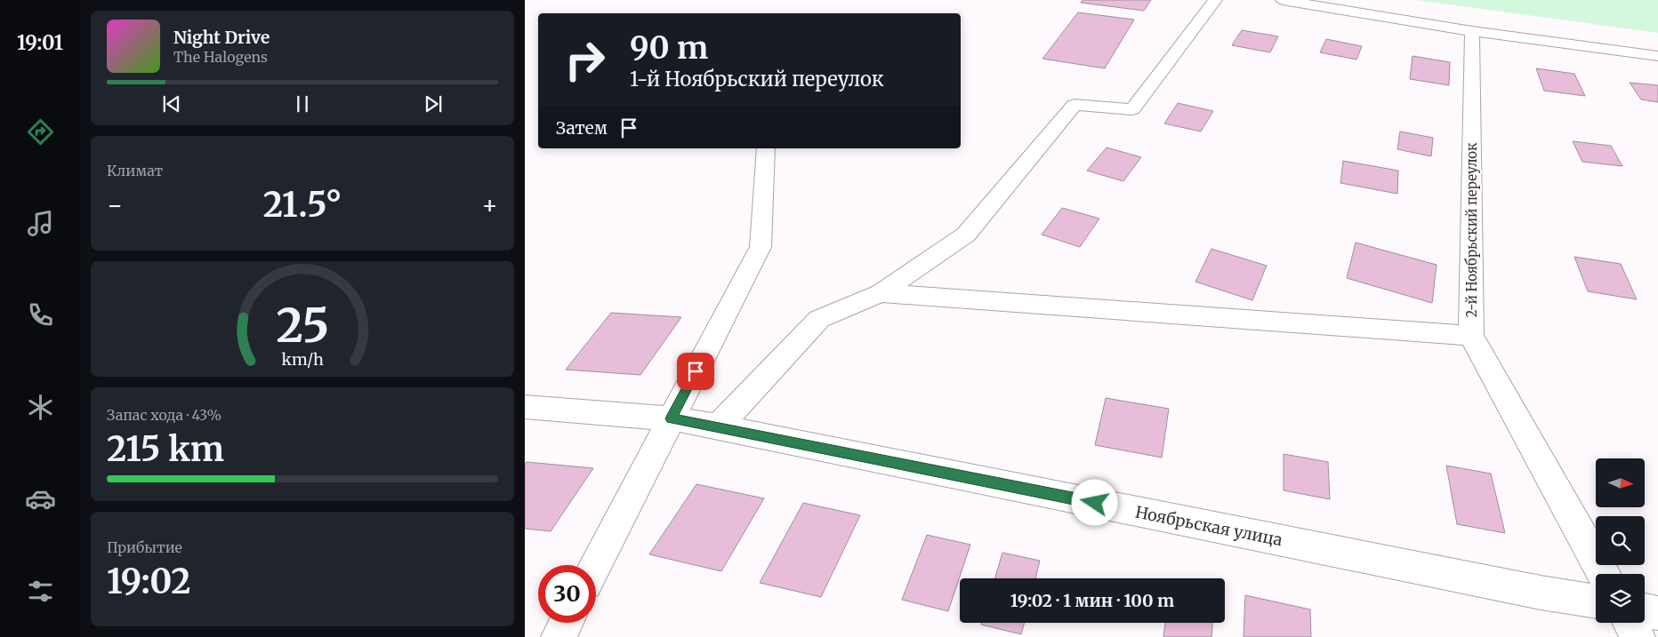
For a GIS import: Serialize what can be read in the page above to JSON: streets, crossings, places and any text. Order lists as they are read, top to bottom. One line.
{"streets":{"street":["2-й Ноябрьский переулок","Ноябрьская улица"]},"north":"right","page":{"tabs":"19:01","turn":["90 m","1-й Ноябрьский переулок"],"song":["Night Drive","The Halogens"],"then":"Затем","tile":["Климат",["Запас хода · 43%","215 km"],["Прибытие","19:02"]],"heat":["−","21.5°","+"],"limit":"30","trip":"19:02 · 1 мин · 100 m","gauge":["25","km/h"]}}
